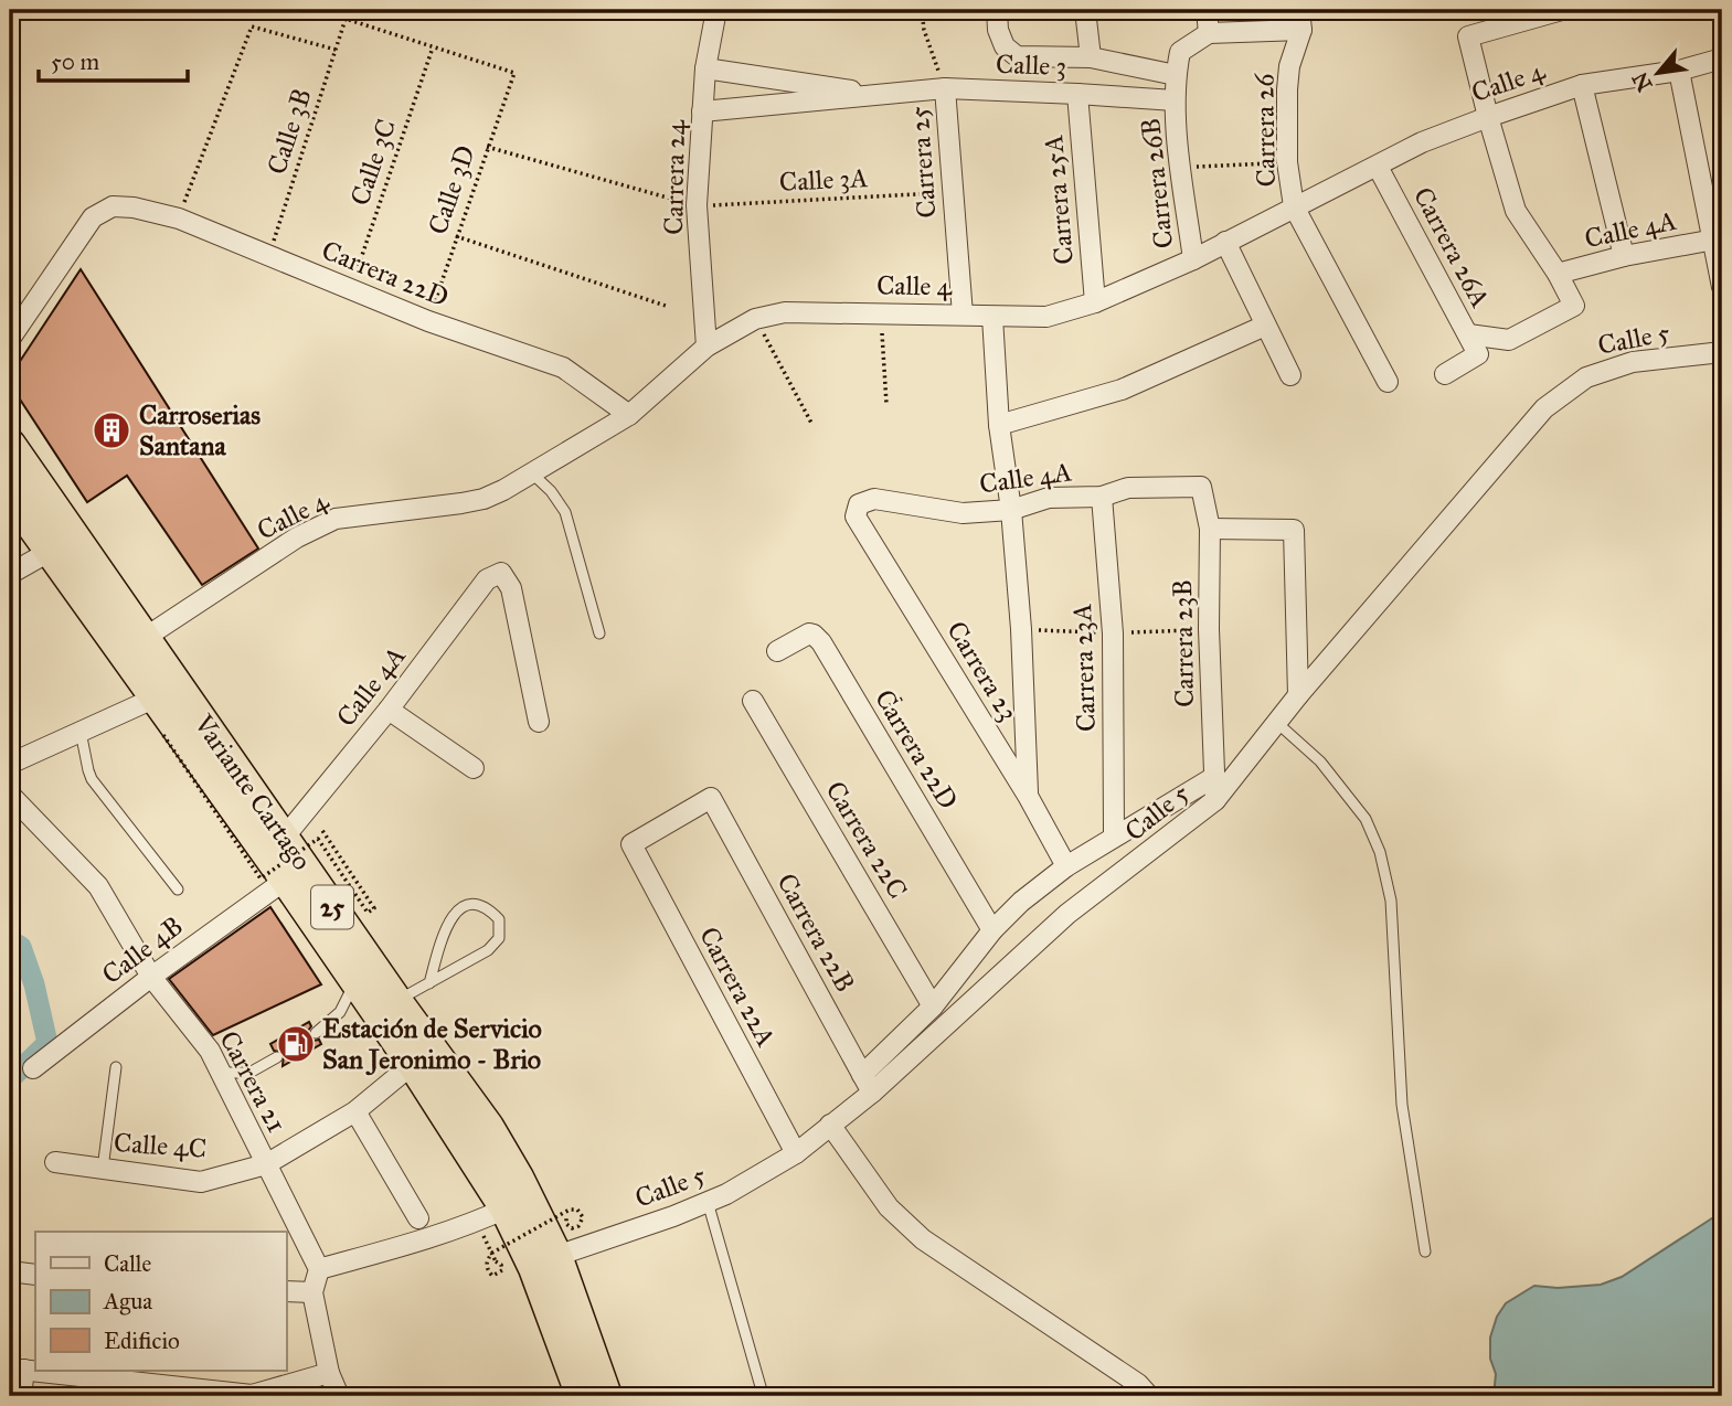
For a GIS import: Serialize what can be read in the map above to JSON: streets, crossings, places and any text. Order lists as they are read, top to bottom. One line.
{"streets":{"highway":["Variante Cartago","25"],"street":["Calle 3","Calle 4","Carrera 26","Carrera 25","Carrera 24","Carrera 26B","Carrera 25A","Calle 4A","Carrera 26A","Carrera 22D","Calle 5","Carrera 23B","Carrera 23A","Carrera 23","Carrera 22C","Carrera 22B","Calle 4B","Carrera 22A","Carrera 21","Calle 4C"],"path":["Calle 3B","Calle 3C","Calle 3A","Calle 3D"]},"crossings":[["Calle 3","Carrera 25"],["Calle 3","Carrera 24"],["Calle 3","Carrera 26B"],["Calle 3","Carrera 25A"],["Calle 4","Carrera 26"],["Calle 4","Carrera 25"],["Calle 4","Carrera 24"],["Calle 4","Carrera 26B"],["Calle 4","Carrera 25A"],["Calle 4","Carrera 26A"],["Calle 4","Carrera 22D"],["Calle 4","Variante Cartago"],["Calle 3B","Calle 3C"],["Calle 3B","Calle 3D"],["Calle 3B","Carrera 22D"],["Calle 3C","Calle 3D"],["Calle 3C","Carrera 22D"],["Carrera 25","Calle 3A"],["Carrera 24","Calle 3A"],["Calle 3A","Calle 3D"],["Calle 3D","Carrera 22D"],["Calle 4A","Carrera 23B"],["Calle 4A","Carrera 23A"],["Calle 4A","Carrera 23"],["Calle 4A","Variante Cartago"],["Calle 5","Carrera 23B"],["Calle 5","Variante Cartago"],["Calle 5","Carrera 22B"],["Calle 5","Carrera 22A"],["Variante Cartago","Calle 4B"],["Variante Cartago","Calle 4C"],["Carrera 22B","Carrera 22A"],["Calle 4B","Carrera 21"],["Carrera 21","Calle 4C"]],"places":{"building":["Carroserias Santana"],"fuel station":["Estación de Servicio San Jeronimo - Brio"]},"legend":["Calle","Agua","Edificio"],"scale_bar":"50 m","north":"bottom left"}
